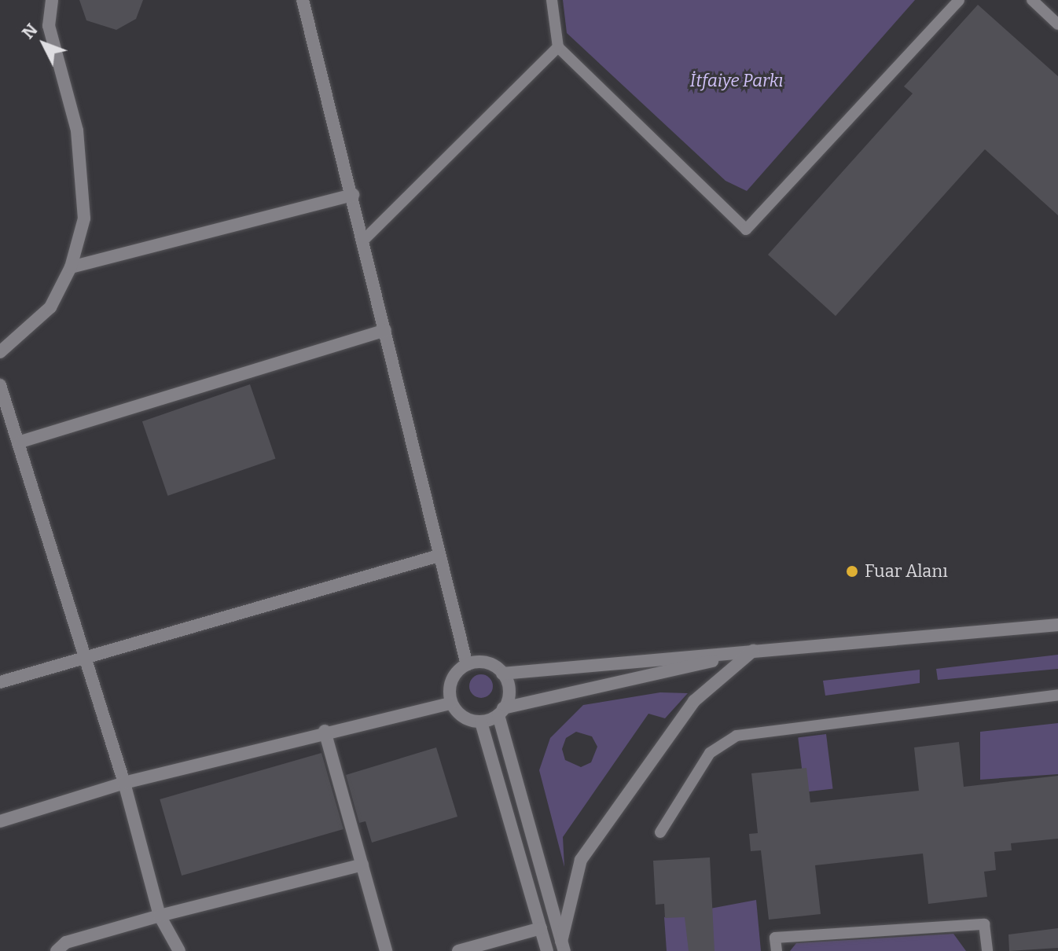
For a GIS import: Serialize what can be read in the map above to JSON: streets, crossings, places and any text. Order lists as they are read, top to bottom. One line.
{"parks":["İtfaiye Parkı"],"places":["Fuar Alanı"],"north":"top left"}
